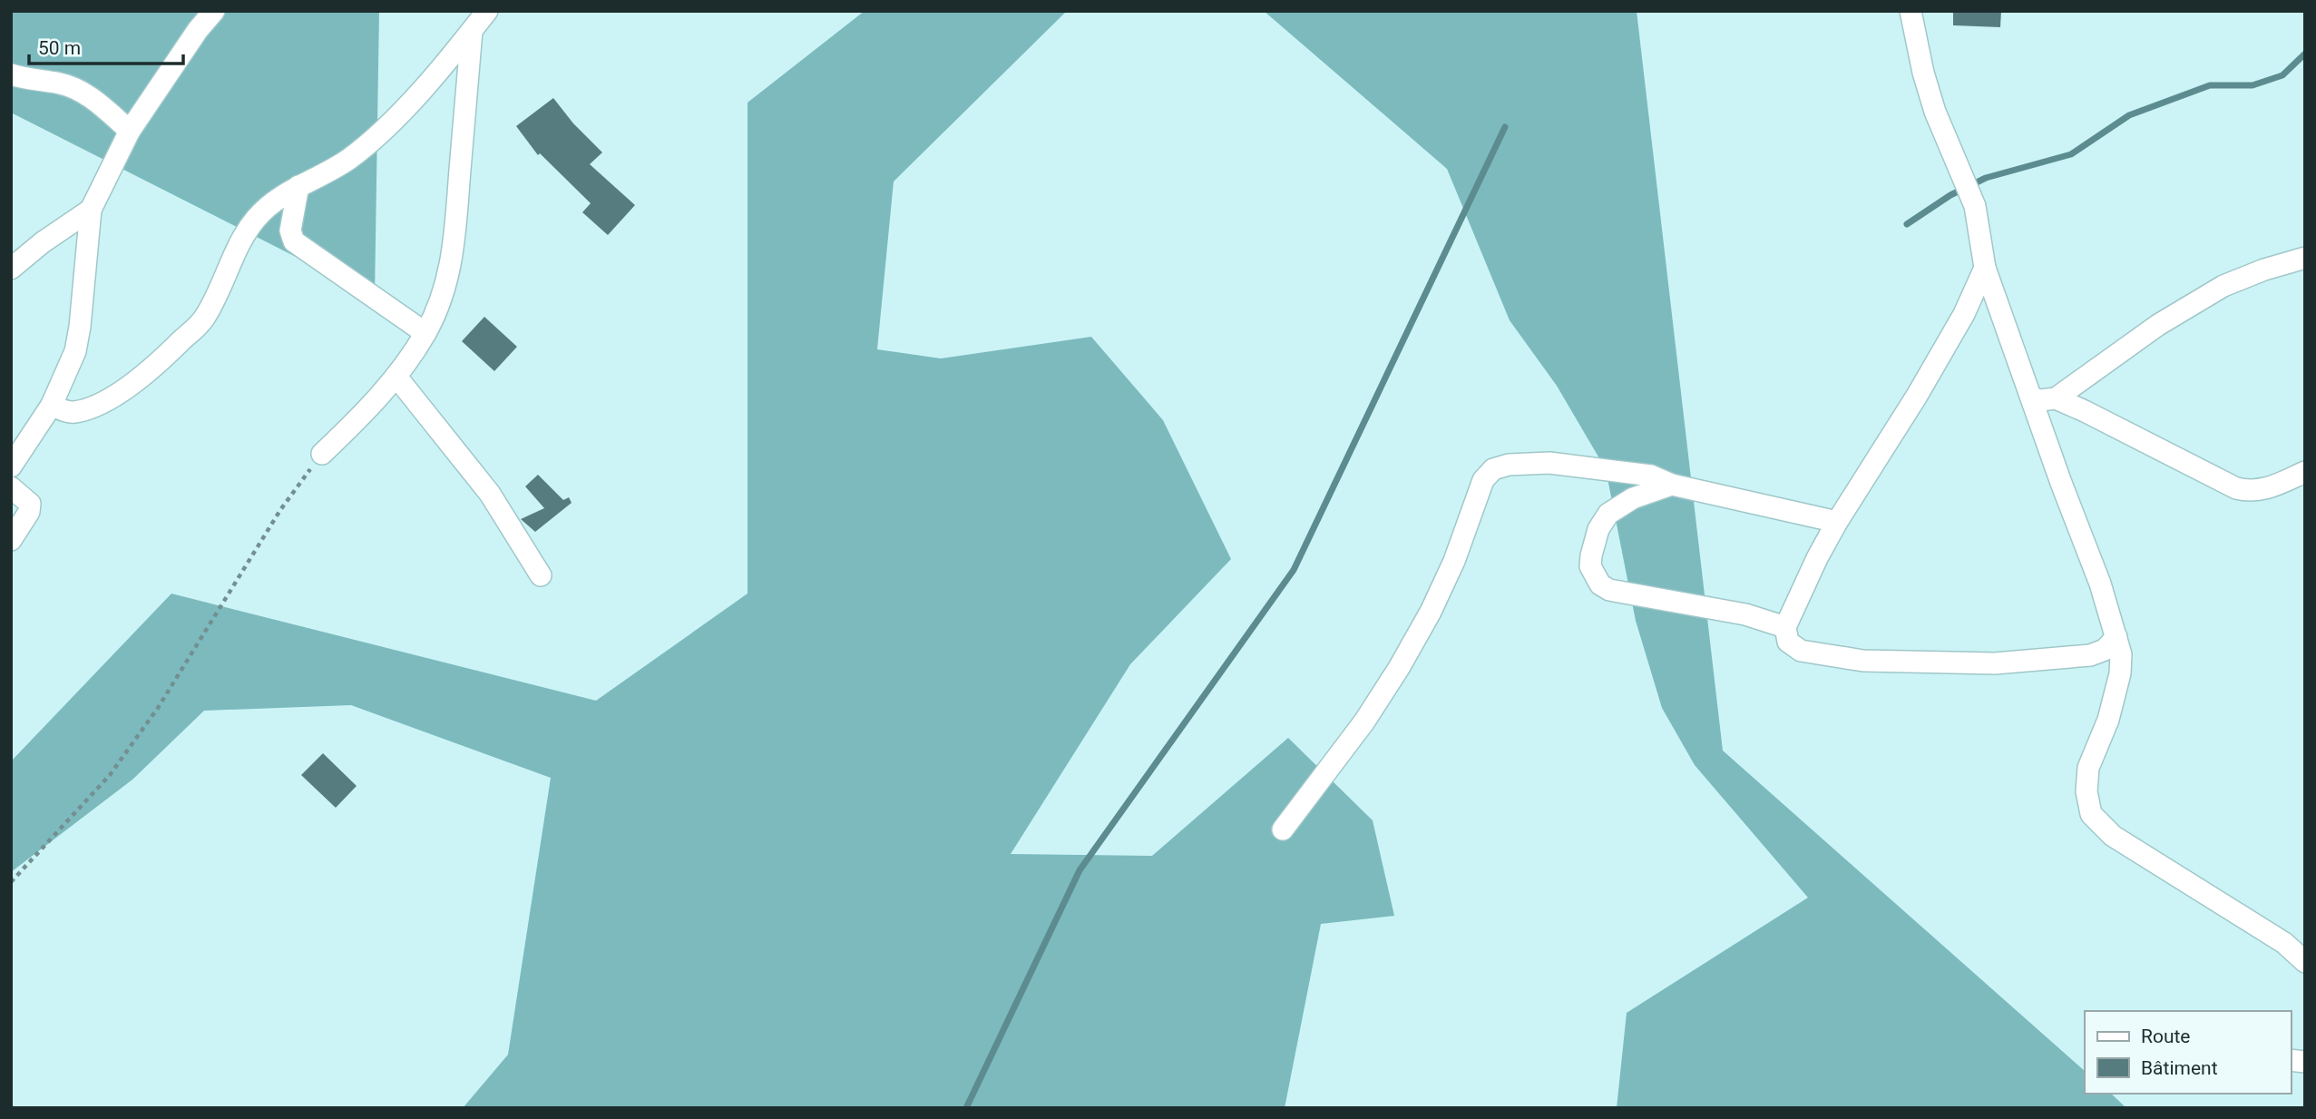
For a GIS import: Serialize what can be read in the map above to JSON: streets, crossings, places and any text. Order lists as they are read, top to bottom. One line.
{"legend":["Route","Bâtiment"],"scale_bar":"50 m"}
